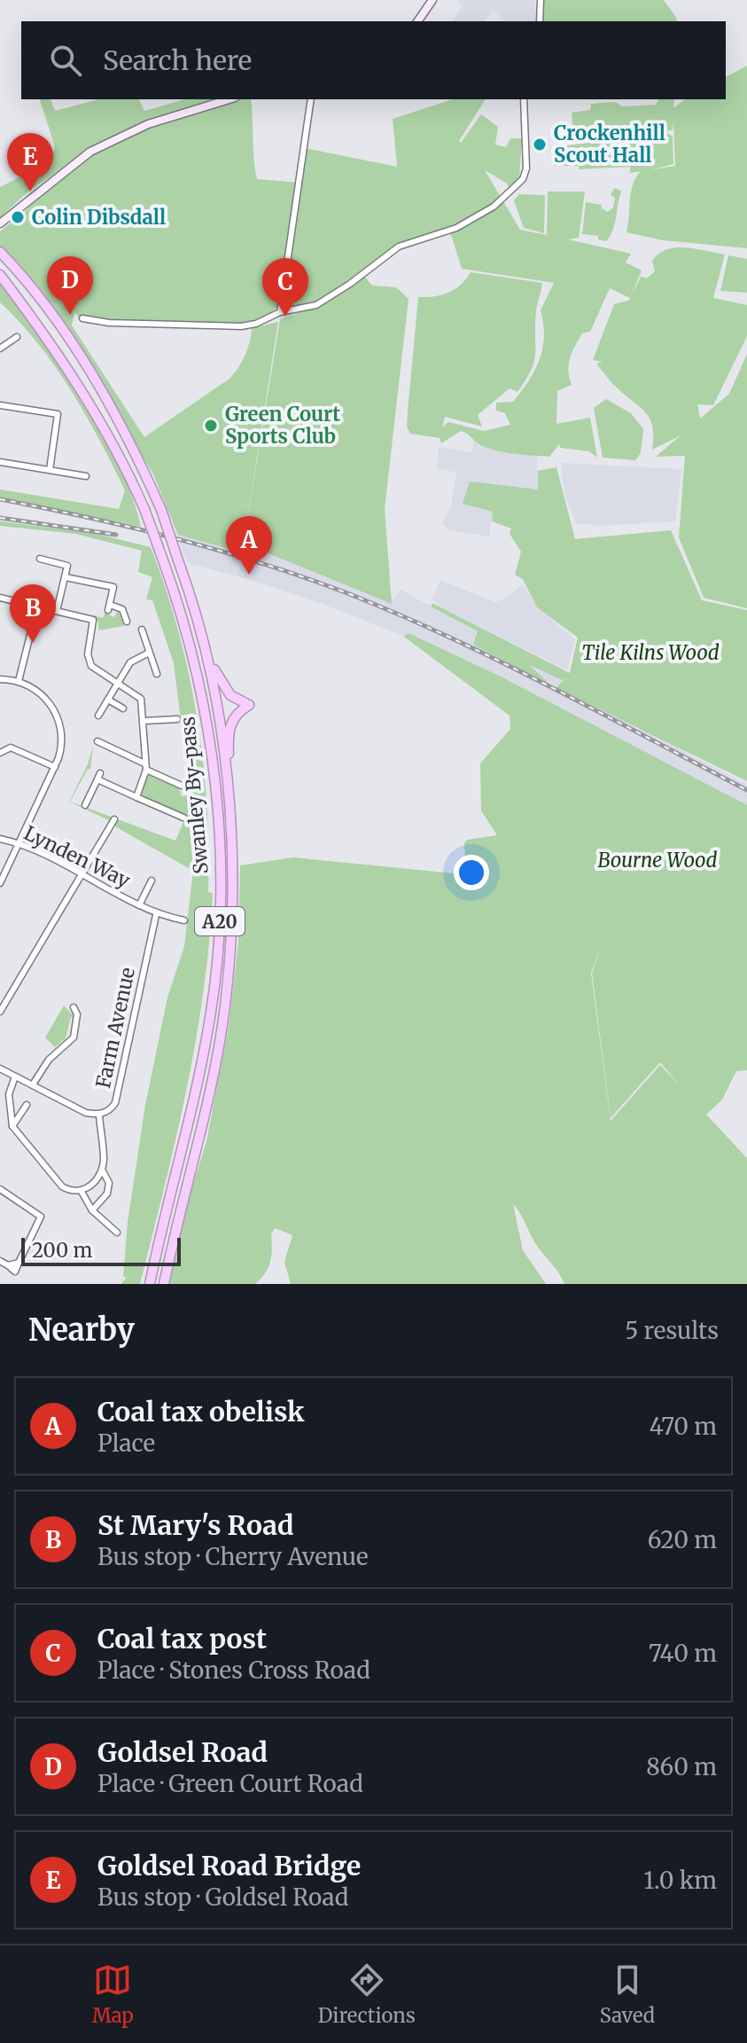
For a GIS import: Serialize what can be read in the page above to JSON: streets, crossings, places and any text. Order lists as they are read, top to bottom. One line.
{"streets":{"highway":["Swanley By-pass","A20"],"street":["Lynden Way","Farm Avenue"]},"crossings":[["Swanley By-pass","A20"],["Lynden Way","Farm Avenue"]],"parks":["Tile Kilns Wood","Bourne Wood"],"places":["Crockenhill Scout Hall","Colin Dibsdall","Green Court Sports Club"],"scale_bar":"200 m","page":{"search":"Search here","pins":["E","D","C","A","B"],"scale":"200 m","heading":["Nearby","5 results"],"list":[{"mark":"A","name":"Coal tax obelisk","note":"Place","value":"470 m"},{"mark":"B","name":"St Mary's Road","note":"Bus stop · Cherry Avenue","value":"620 m"},{"mark":"C","name":"Coal tax post","note":"Place · Stones Cross Road","value":"740 m"},{"mark":"D","name":"Goldsel Road","note":"Place · Green Court Road","value":"860 m"},{"mark":"E","name":"Goldsel Road Bridge","note":"Bus stop · Goldsel Road","value":"1.0 km"}],"nav":["Map","Directions","Saved"]}}
